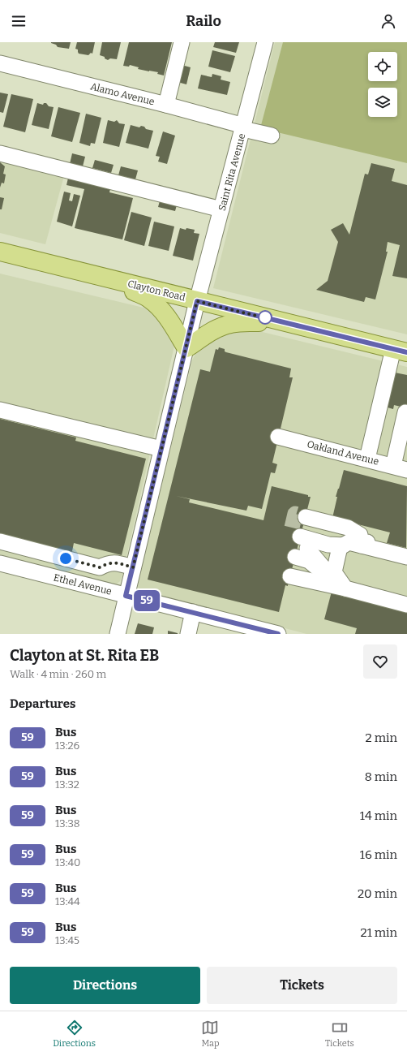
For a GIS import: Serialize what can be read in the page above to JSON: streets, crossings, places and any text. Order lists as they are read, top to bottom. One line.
{"streets":{"main road":["Clayton Road"],"street":["Alamo Avenue","Saint Rita Avenue","Oakland Avenue","Ethel Avenue"]},"crossings":[["Alamo Avenue","Saint Rita Avenue"],["Saint Rita Avenue","Clayton Road"],["Saint Rita Avenue","Ethel Avenue"]],"lines":["bus line 59"],"page":{"header":"Railo","on_map":"59","heading":[["Clayton at St. Rita EB","Walk · 4 min · 260 m"],"Departures"],"list":[{"mark":"59","name":"Bus","note":"13:26","value":"2 min"},{"mark":"59","name":"Bus","note":"13:32","value":"8 min"},{"mark":"59","name":"Bus","note":"13:38","value":"14 min"},{"mark":"59","name":"Bus","note":"13:40","value":"16 min"},{"mark":"59","name":"Bus","note":"13:44","value":"20 min"},{"mark":"59","name":"Bus","note":"13:45","value":"21 min"}],"buttons":["Directions","Tickets"],"tabs":["Directions","Map","Tickets"]}}
